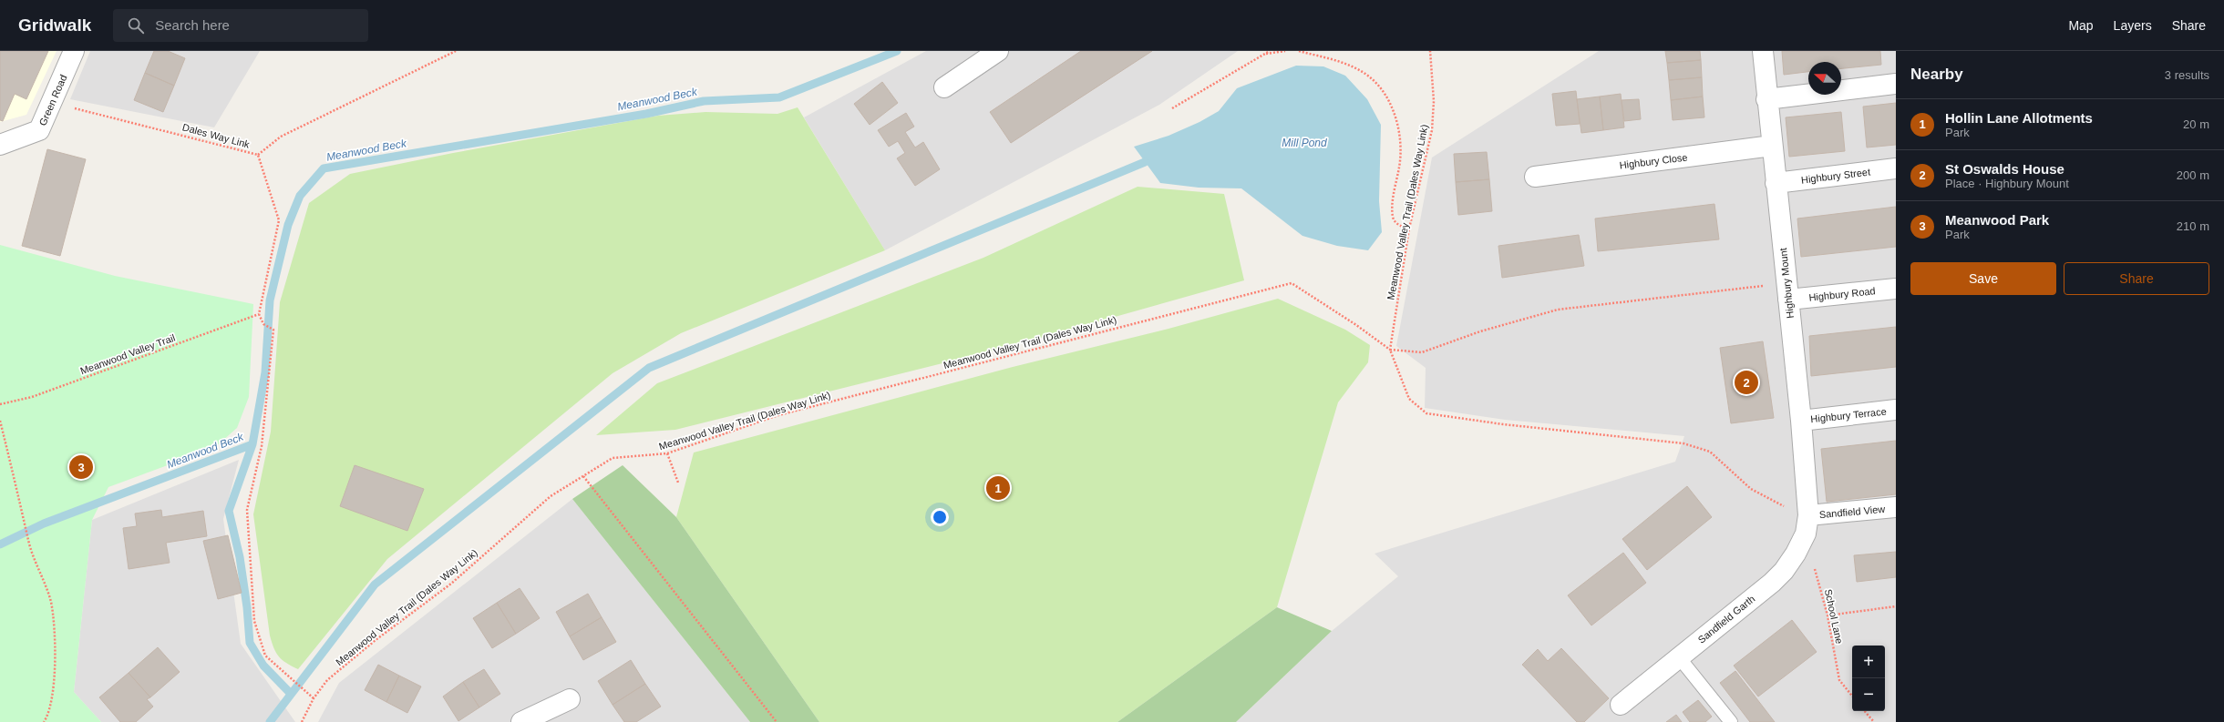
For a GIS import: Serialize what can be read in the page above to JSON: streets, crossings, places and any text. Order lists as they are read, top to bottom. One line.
{"streets":{"street":["Green Road","Highbury Close","Highbury Street","Highbury Mount","Highbury Road","Highbury Terrace","Sandfield View","Sandfield Garth"],"path":["Dales Way Link","Meanwood Valley Trail (Dales Way Link)","Meanwood Valley Trail","School Lane"]},"crossings":[["Green Road","Dales Way Link"],["Dales Way Link","Meanwood Valley Trail"],["Highbury Close","Highbury Mount"],["Highbury Street","Highbury Mount"],["Highbury Mount","Highbury Road"],["Highbury Mount","Highbury Terrace"],["Highbury Mount","Sandfield View"],["Highbury Mount","School Lane"],["Highbury Mount","Sandfield Garth"],["Sandfield View","School Lane"],["Sandfield View","Sandfield Garth"],["School Lane","Sandfield Garth"]],"water":["Meanwood Beck","Mill Pond"],"north":"left","page":{"header":"Gridwalk","search":"Search here","nav":["Map","Layers","Share"],"heading":["Nearby","3 results"],"list":[{"mark":"1","name":"Hollin Lane Allotments","note":"Park","value":"20 m"},{"mark":"2","name":"St Oswalds House","note":"Place · Highbury Mount","value":"200 m"},{"mark":"3","name":"Meanwood Park","note":"Park","value":"210 m"}],"buttons":["Save","Share"],"pins":["2","3","1"],"map_buttons":["+","−"]}}
